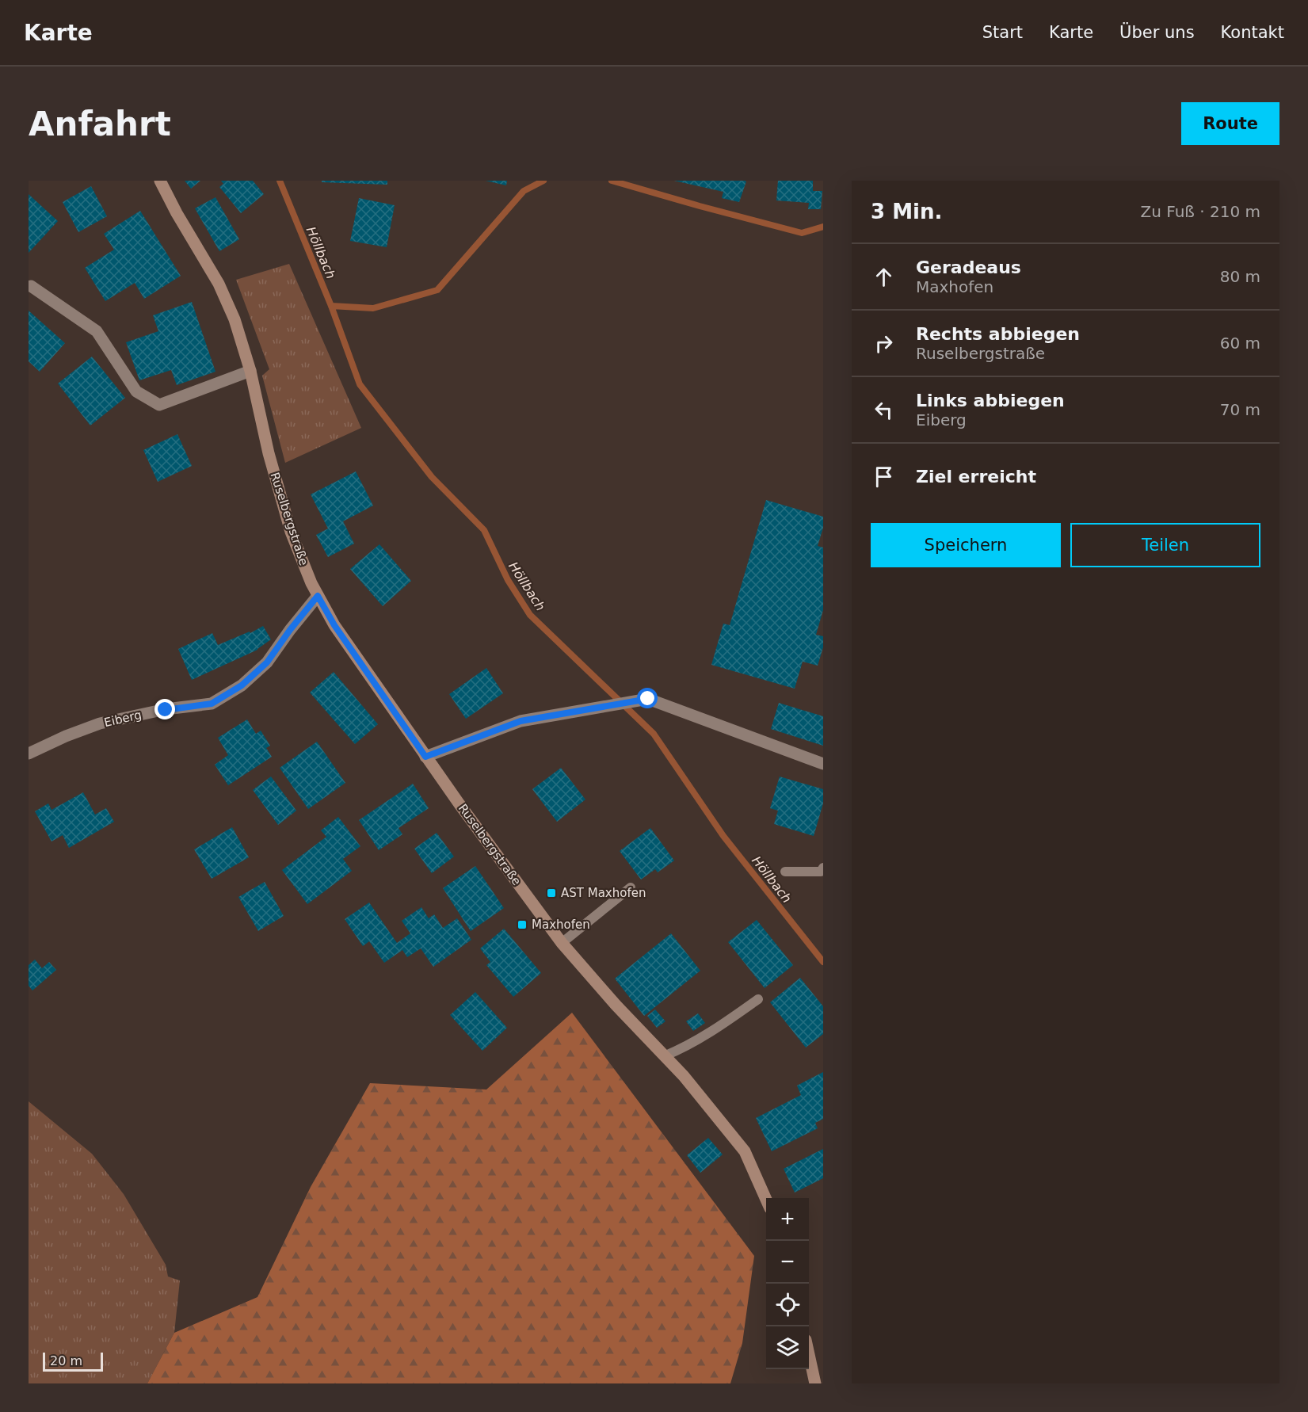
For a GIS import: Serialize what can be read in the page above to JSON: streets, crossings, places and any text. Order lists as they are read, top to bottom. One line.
{"streets":{"main road":["Ruselbergstraße"],"street":["Eiberg"]},"crossings":[["Ruselbergstraße","Eiberg"]],"water":["Höllbach"],"places":{"transit":["AST Maxhofen","Maxhofen"]},"scale_bar":"20 m","page":{"header":"Karte","nav":["Start","Karte","Über uns","Kontakt"],"buttons":["Route",["Speichern","Teilen"]],"title":"Anfahrt","heading":["3 Min.","Zu Fuß · 210 m"],"list":[["Geradeaus","Maxhofen","80 m"],["Rechts abbiegen","Ruselbergstraße","60 m"],["Links abbiegen","Eiberg","70 m"],"Ziel erreicht"],"map_buttons":["+","−"],"scale":"20 m"}}
